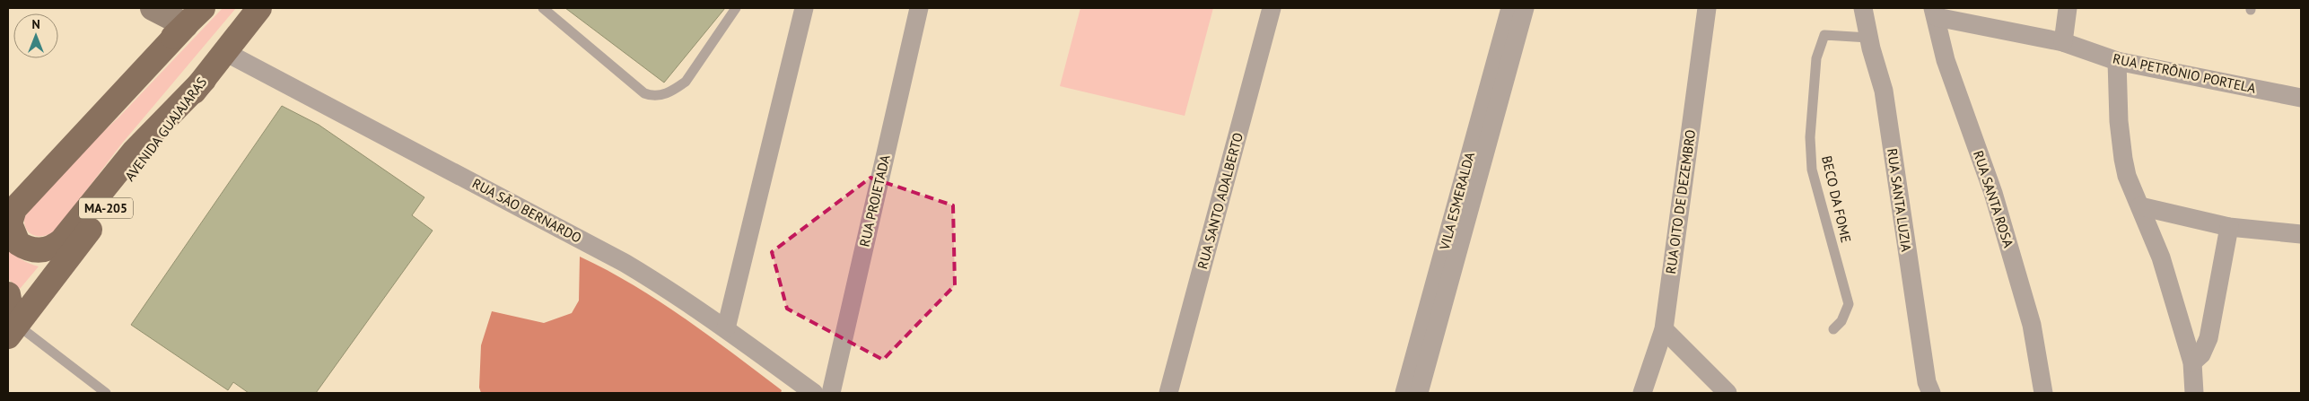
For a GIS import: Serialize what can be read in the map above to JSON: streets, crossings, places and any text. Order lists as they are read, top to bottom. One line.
{"streets":{"main road":["AVENIDA GUAJAJARAS","MA-205"],"street":["RUA PETRÔNIO PORTELA","RUA SANTA ROSA","RUA SANTA LUZIA","RUA PROJETADA","RUA SANTO ADALBERTO","VILA ESMERALDA","RUA OITO DE DEZEMBRO","RUA SÃO BERNARDO"],"lane":["BECO DA FOME"]},"crossings":[["RUA PETRÔNIO PORTELA","RUA SANTA ROSA"],["AVENIDA GUAJAJARAS","RUA SÃO BERNARDO"],["BECO DA FOME","RUA SANTA LUZIA"]],"north":"top"}
